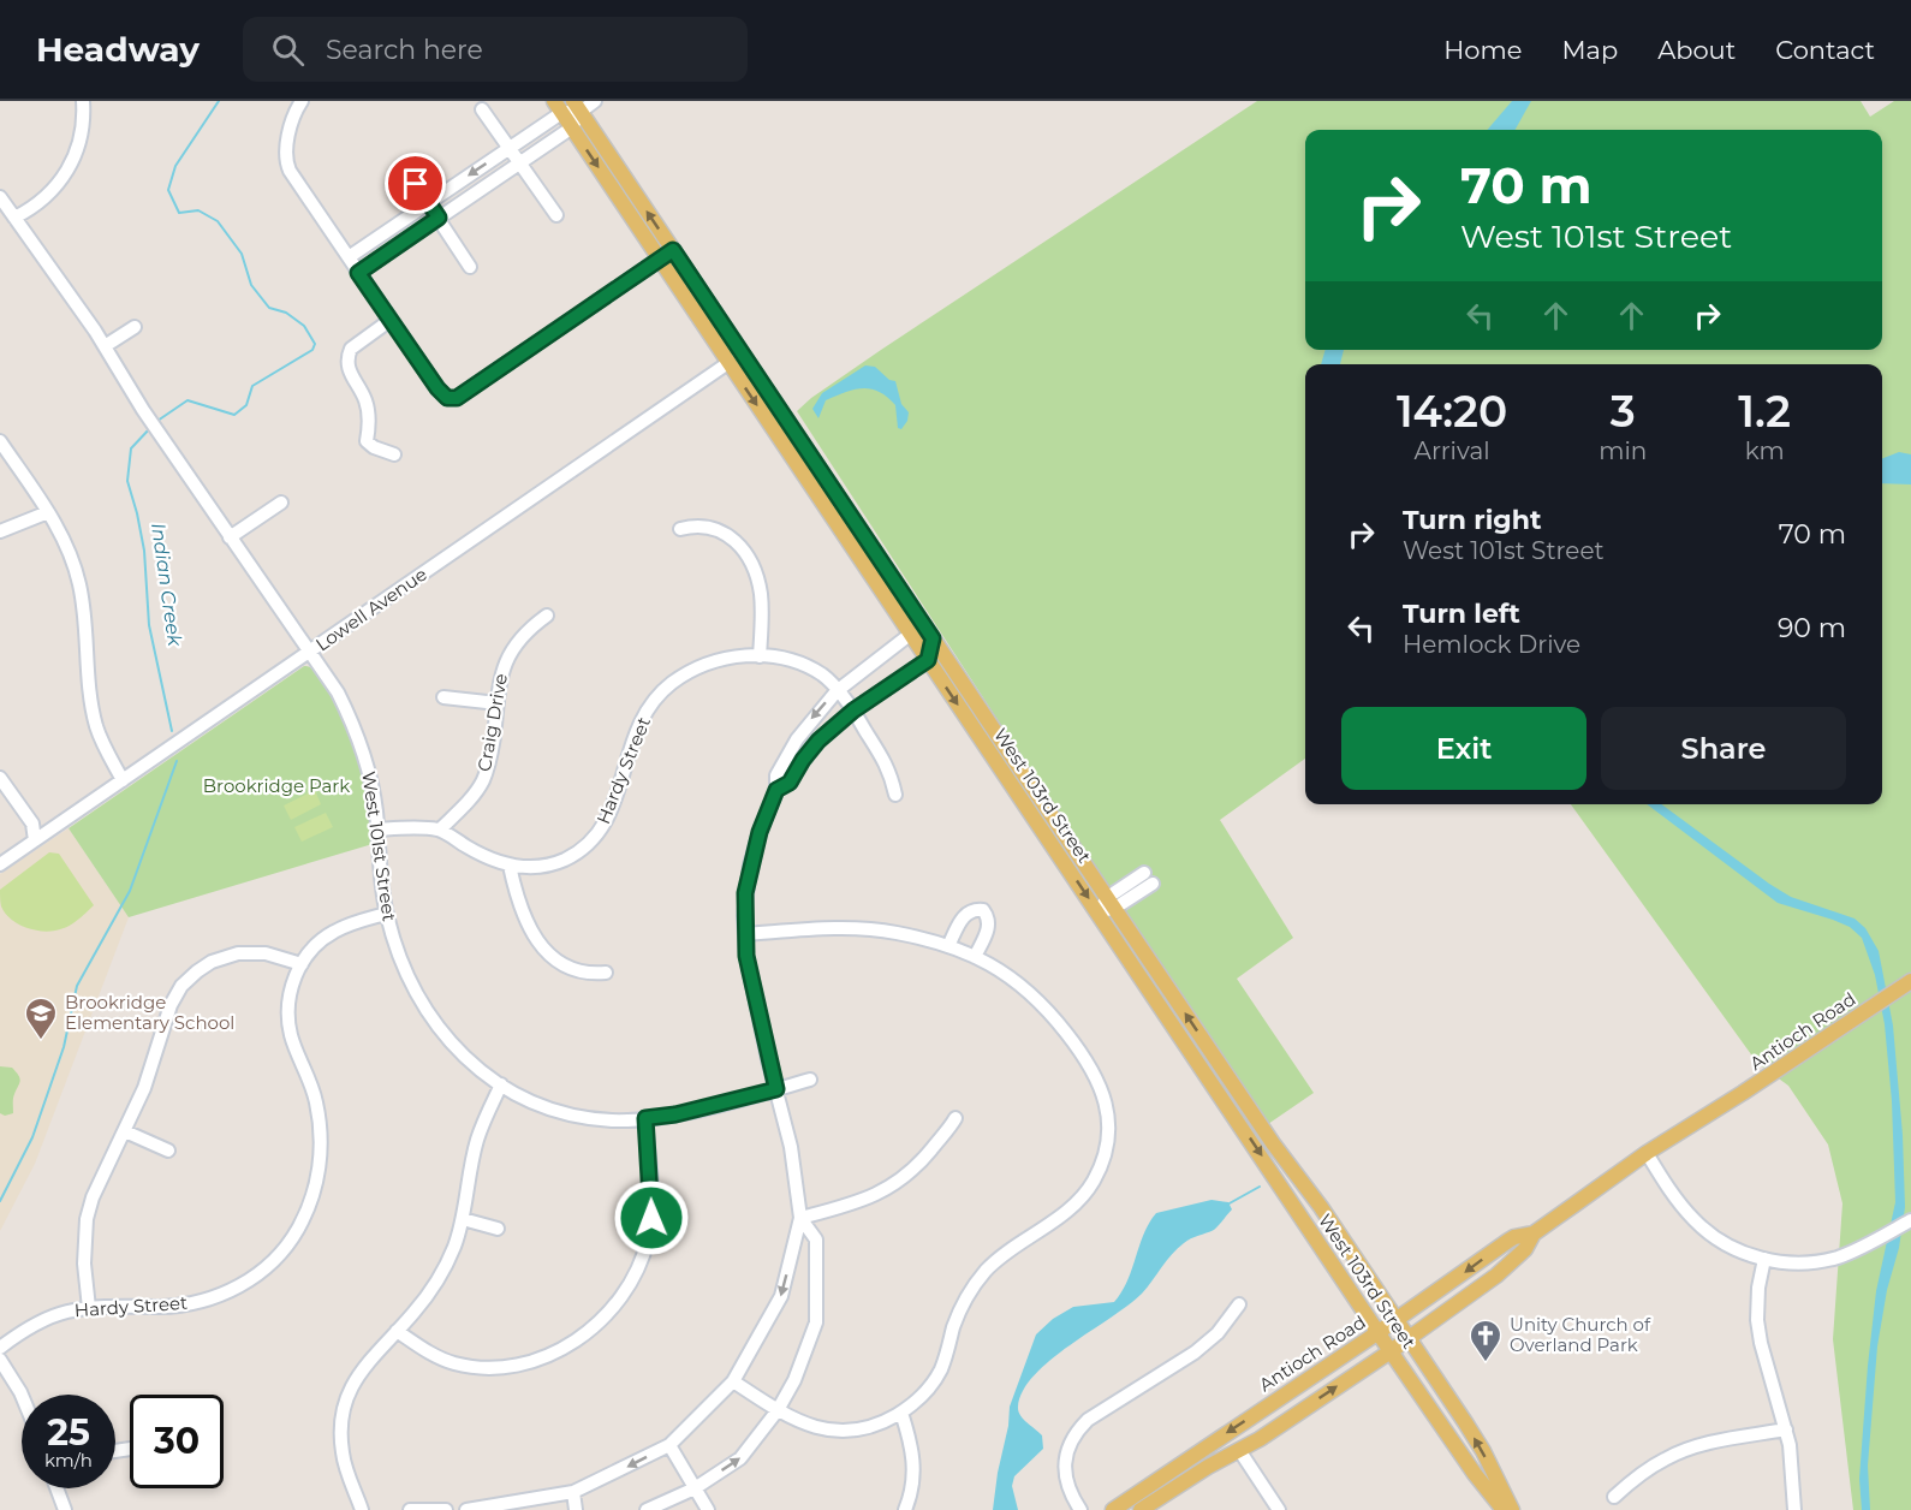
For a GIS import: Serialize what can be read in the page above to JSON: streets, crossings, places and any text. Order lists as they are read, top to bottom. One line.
{"streets":{"main road":["West 103rd Street","Antioch Road"],"street":["Lowell Avenue","Craig Drive","Hardy Street","West 101st Street"]},"crossings":[["Lowell Avenue","West 103rd Street"],["Lowell Avenue","West 101st Street"],["Craig Drive","Hardy Street"],["Hardy Street","West 101st Street"],["West 103rd Street","Antioch Road"]],"water":["Indian Creek"],"parks":["Brookridge Park"],"places":{"school or university":["Brookridge Elementary School"],"church":["Unity Church of Overland Park"]},"page":{"header":"Headway","search":"Search here","nav":["Home","Map","About","Contact"],"turn":["70 m","West 101st Street"],"eta":["14:20","Arrival","3","min","1.2","km"],"list":[{"name":"Turn right","note":"West 101st Street","value":"70 m"},{"name":"Turn left","note":"Hemlock Drive","value":"90 m"}],"buttons":["Exit","Share"],"speed":"25 km/h","limit":"30"}}
